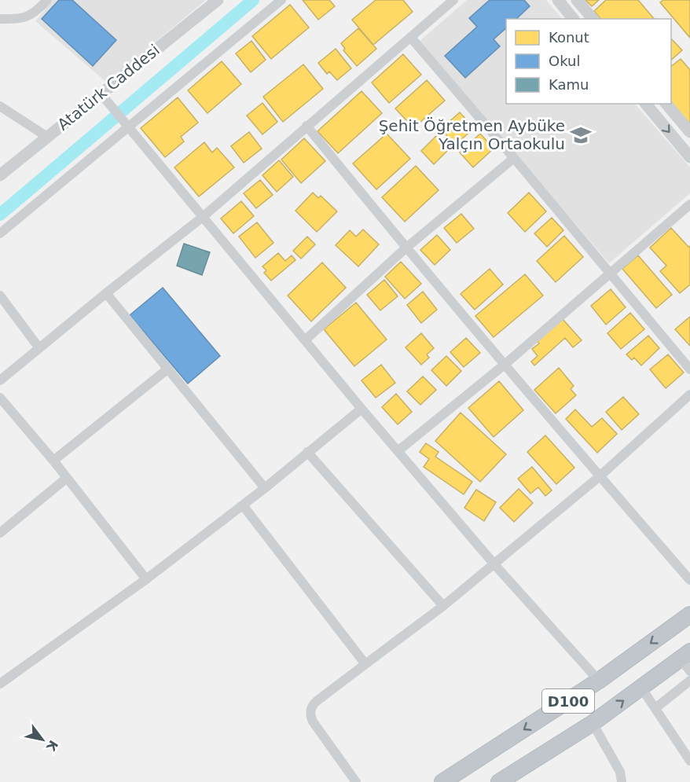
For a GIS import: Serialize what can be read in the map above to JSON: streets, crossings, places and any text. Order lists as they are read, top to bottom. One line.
{"streets":{"highway":["D100"],"street":["Atatürk Caddesi"]},"places":{"school or university":["Şehit Öğretmen Aybüke Yalçın Ortaokulu"]},"legend":["Konut","Okul","Kamu"],"north":"bottom right"}
